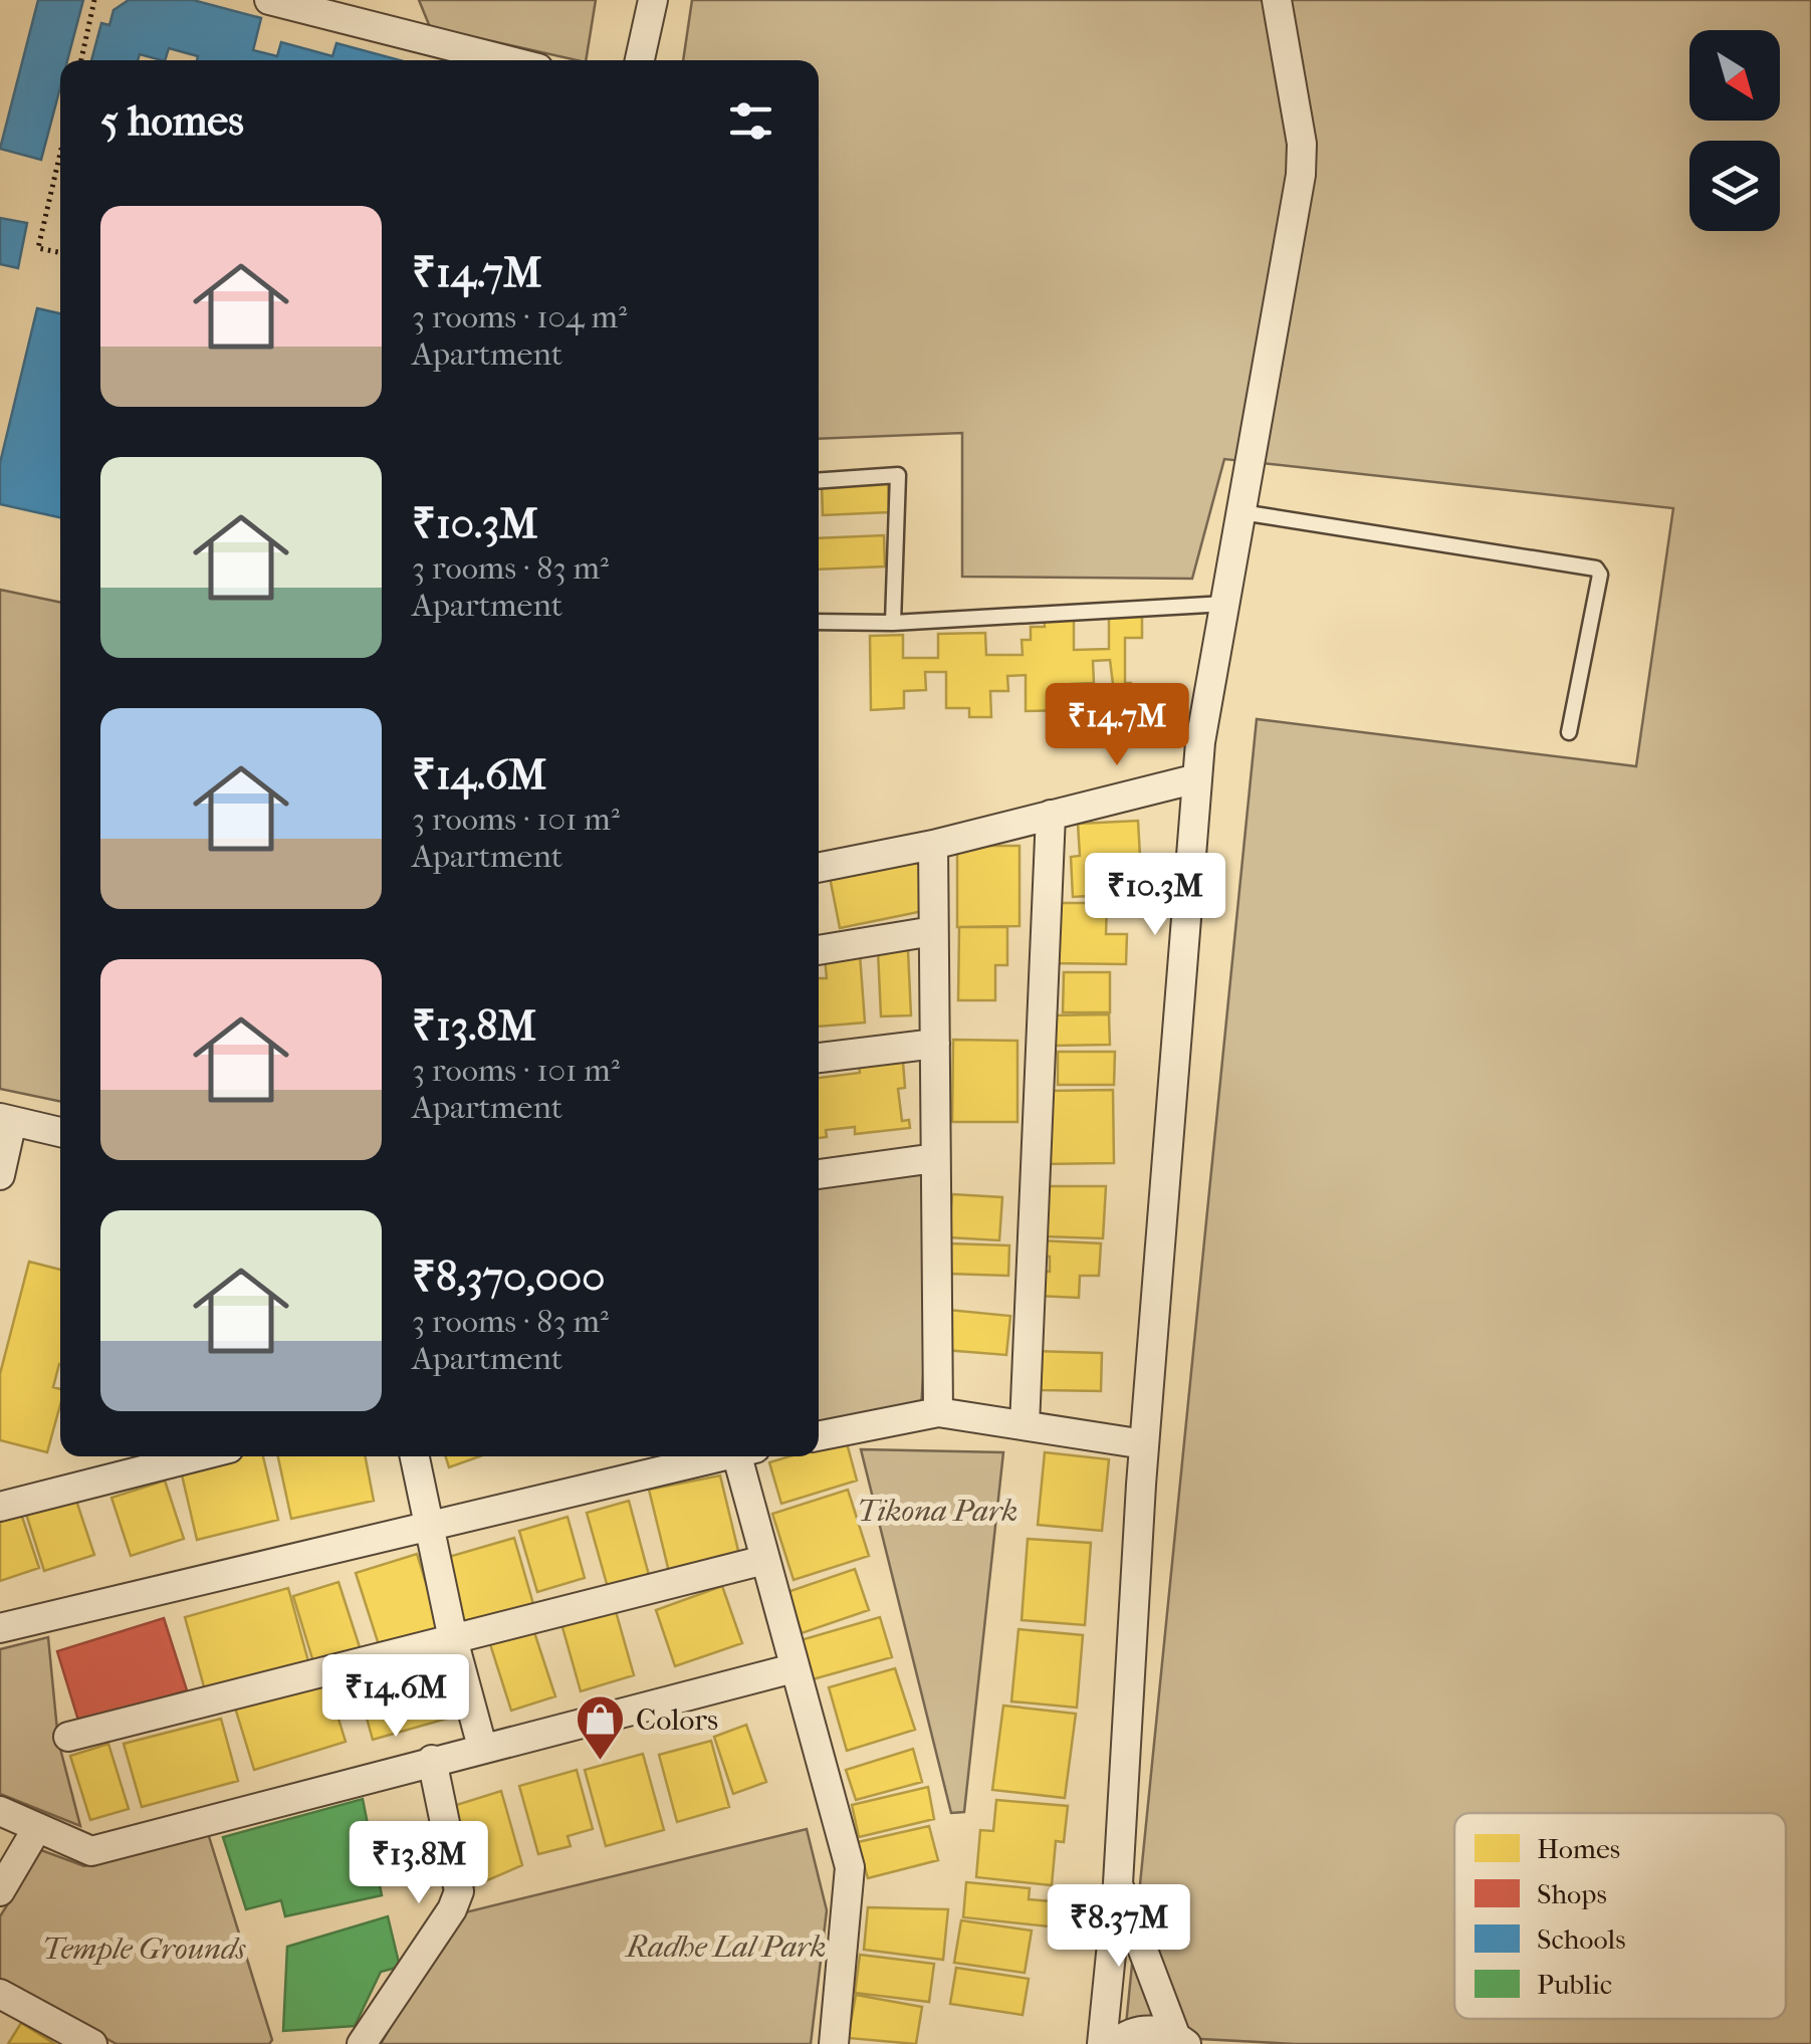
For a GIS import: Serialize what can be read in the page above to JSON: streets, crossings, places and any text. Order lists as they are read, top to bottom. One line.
{"parks":["Tikona Park","Radhe Lal Park","Temple Grounds"],"places":{"shop":["Colors"]},"legend":["Homes","Shops","Schools","Public"],"north":"bottom right","page":{"heading":"5 homes","list":[{"name":"₹14.7M","note":"3 rooms · 104 m² · Apartment"},{"name":"₹10.3M","note":"3 rooms · 83 m² · Apartment"},{"name":"₹14.6M","note":"3 rooms · 101 m² · Apartment"},{"name":"₹13.8M","note":"3 rooms · 101 m² · Apartment"},{"name":"₹8,370,000","note":"3 rooms · 83 m² · Apartment"}],"price":["₹14.7M","₹10.3M","₹14.6M","₹13.8M","₹8.37M"]}}
